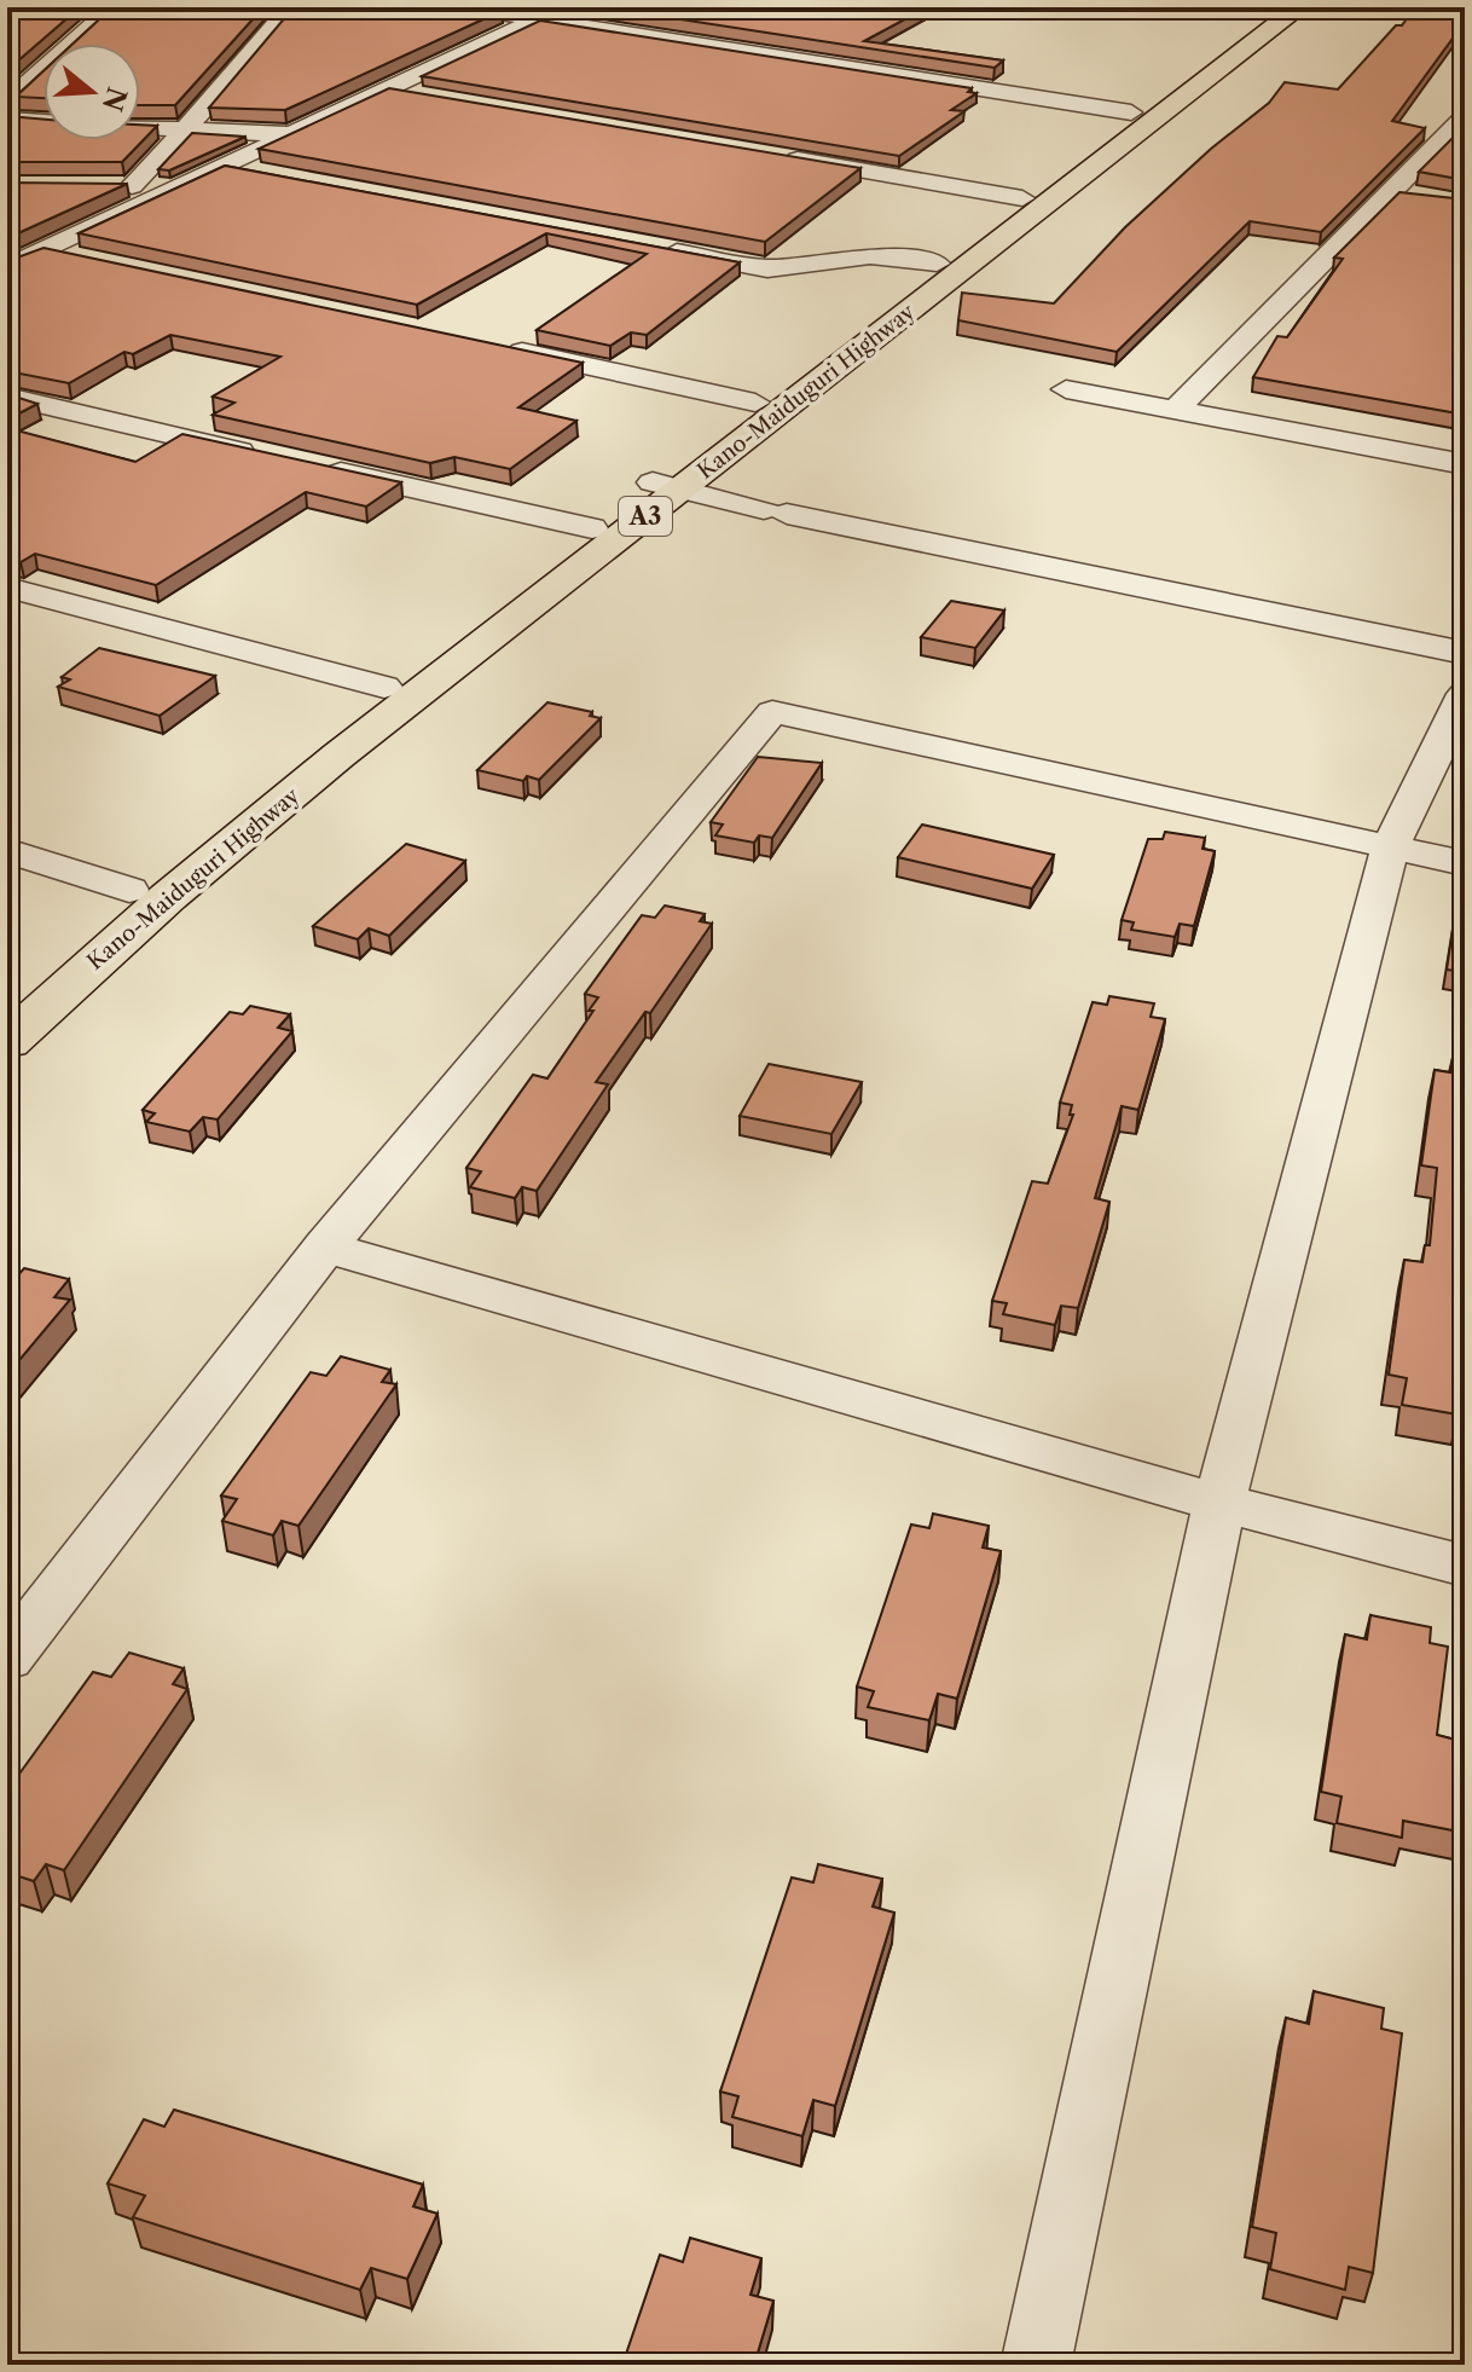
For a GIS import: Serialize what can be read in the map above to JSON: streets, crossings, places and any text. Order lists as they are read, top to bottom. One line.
{"streets":{"highway":["Kano-Maiduguri Highway","A3"]},"north":"right"}
